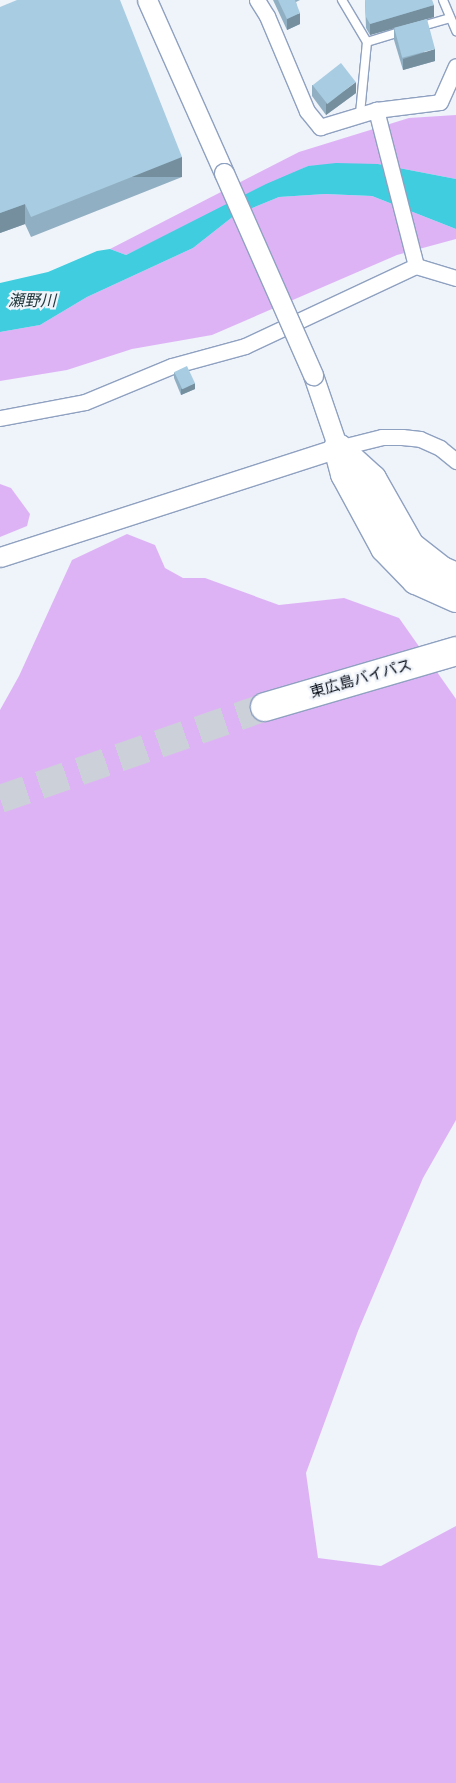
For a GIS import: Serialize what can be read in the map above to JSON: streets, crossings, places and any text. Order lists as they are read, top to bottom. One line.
{"streets":{"highway":["東広島バイパス"]},"water":["瀬野川"]}
